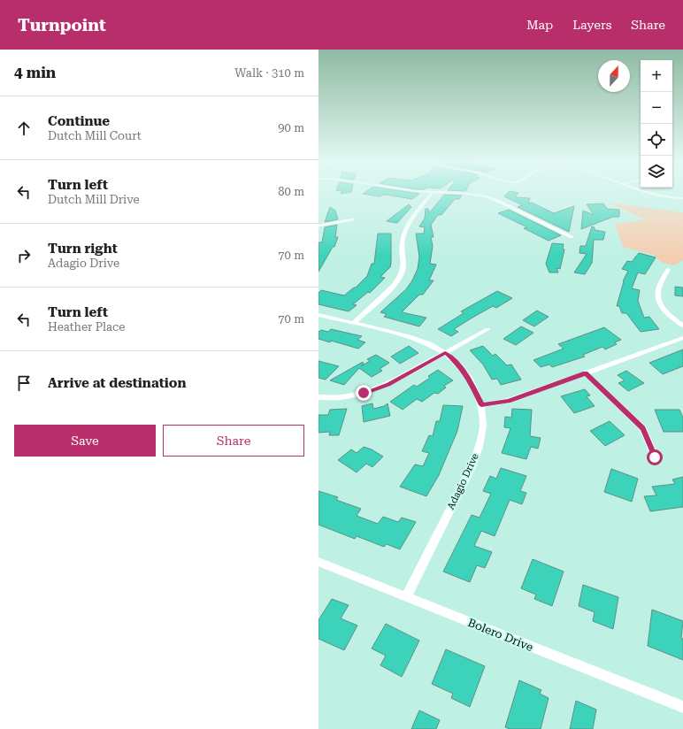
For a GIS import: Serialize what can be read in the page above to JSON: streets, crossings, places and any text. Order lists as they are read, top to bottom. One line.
{"streets":{"street":["Adagio Drive","Bolero Drive"]},"crossings":[["Adagio Drive","Bolero Drive"]],"north":"top","page":{"header":"Turnpoint","nav":["Map","Layers","Share"],"heading":["4 min","Walk · 310 m"],"map_buttons":["+","−"],"list":[["Continue","Dutch Mill Court","90 m"],["Turn left","Dutch Mill Drive","80 m"],["Turn right","Adagio Drive","70 m"],["Turn left","Heather Place","70 m"],"Arrive at destination"],"buttons":["Save","Share"]}}
